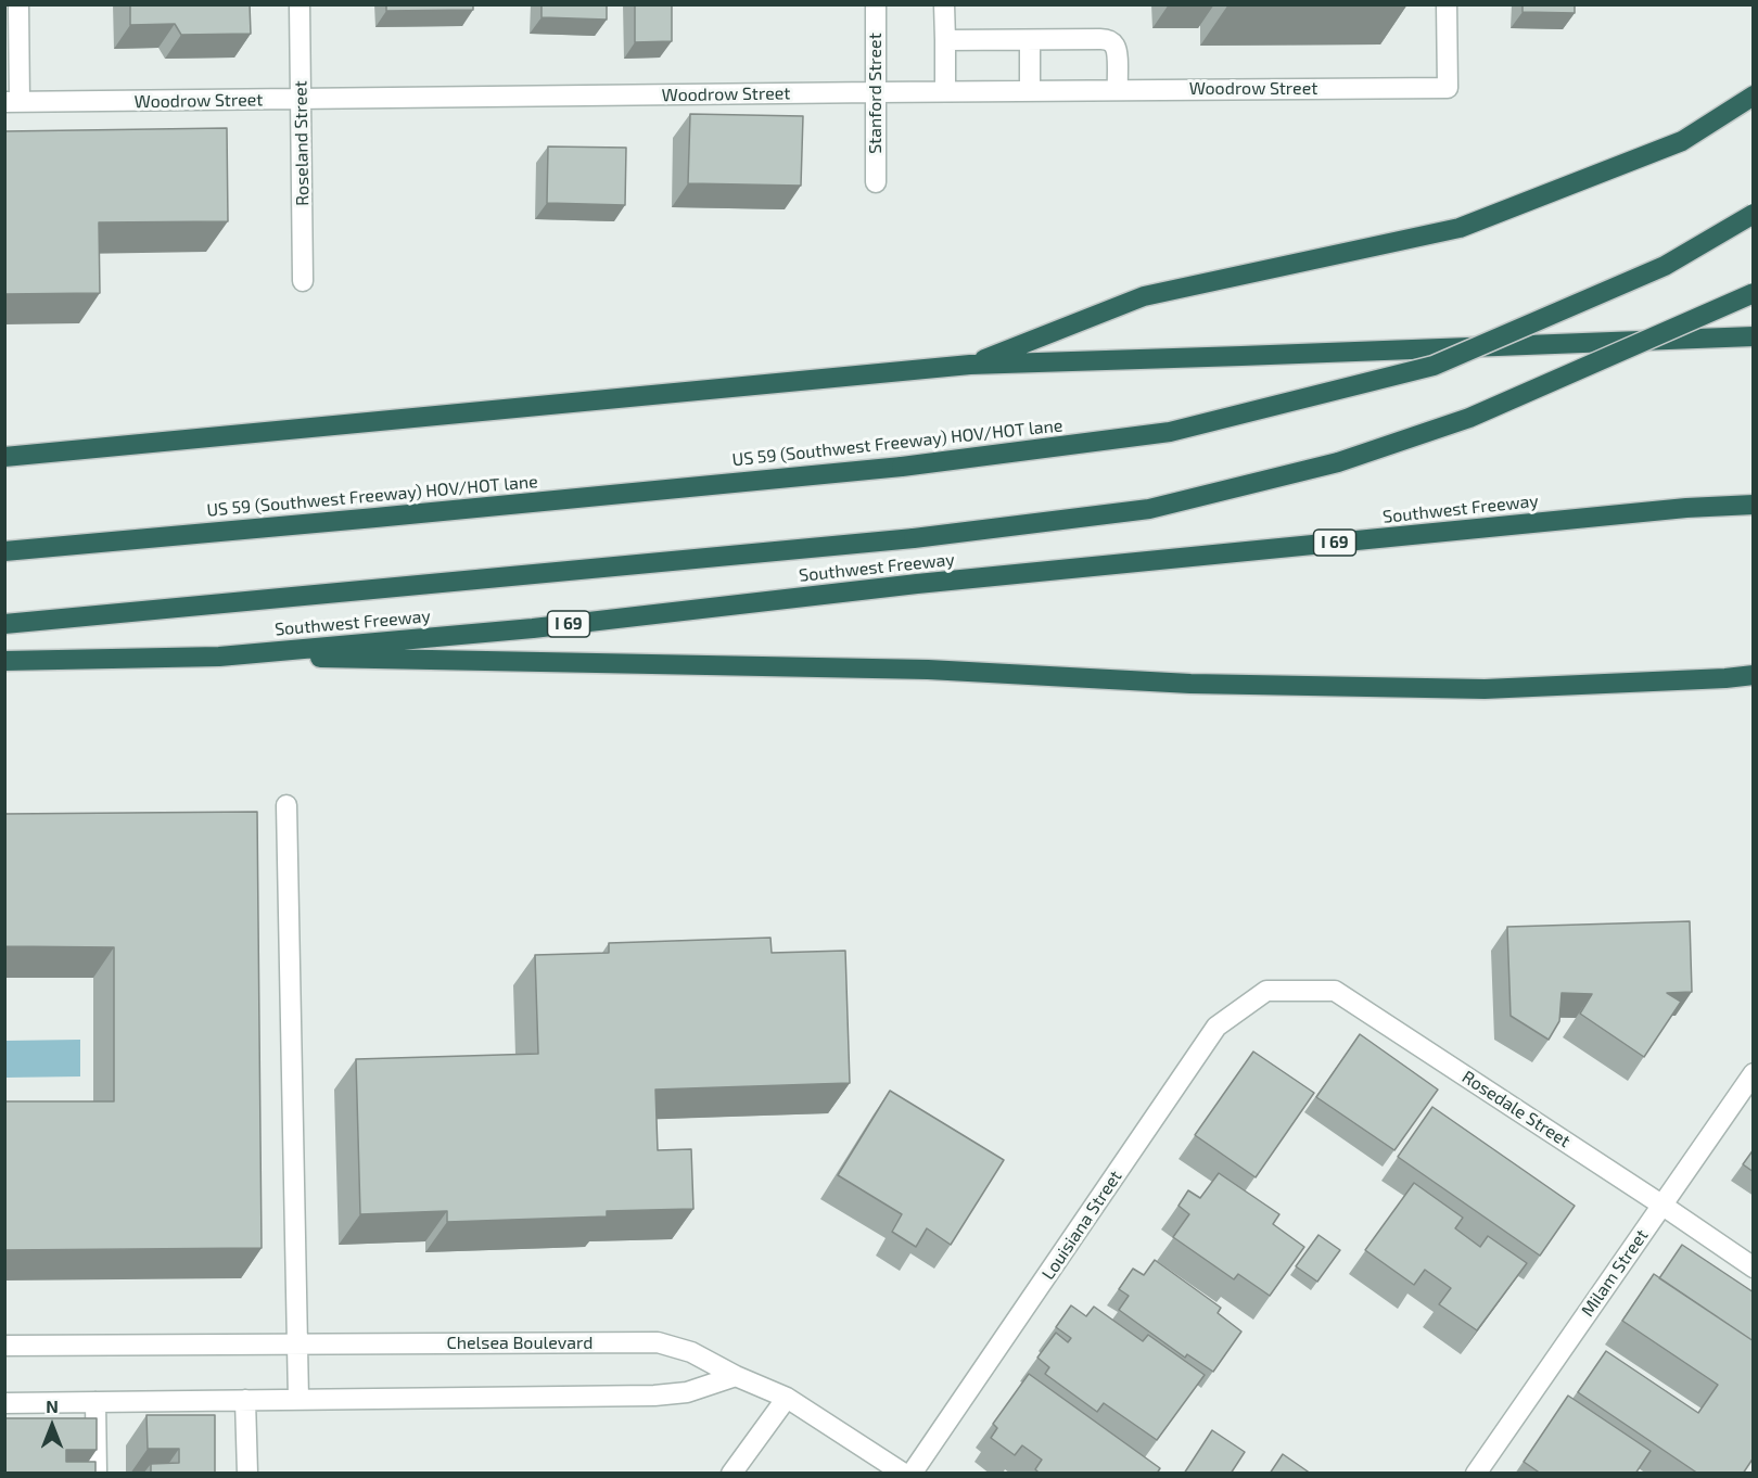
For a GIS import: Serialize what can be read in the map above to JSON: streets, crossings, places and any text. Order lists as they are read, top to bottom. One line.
{"streets":{"highway":["US 59 (Southwest Freeway) HOV/HOT lane","Southwest Freeway","I 69"],"street":["Woodrow Street","Stanford Street","Roseland Street","Rosedale Street","Louisiana Street","Milam Street","Chelsea Boulevard"]},"crossings":[["Woodrow Street","Stanford Street"],["Woodrow Street","Roseland Street"],["Rosedale Street","Louisiana Street"],["Rosedale Street","Milam Street"]],"north":"top"}
